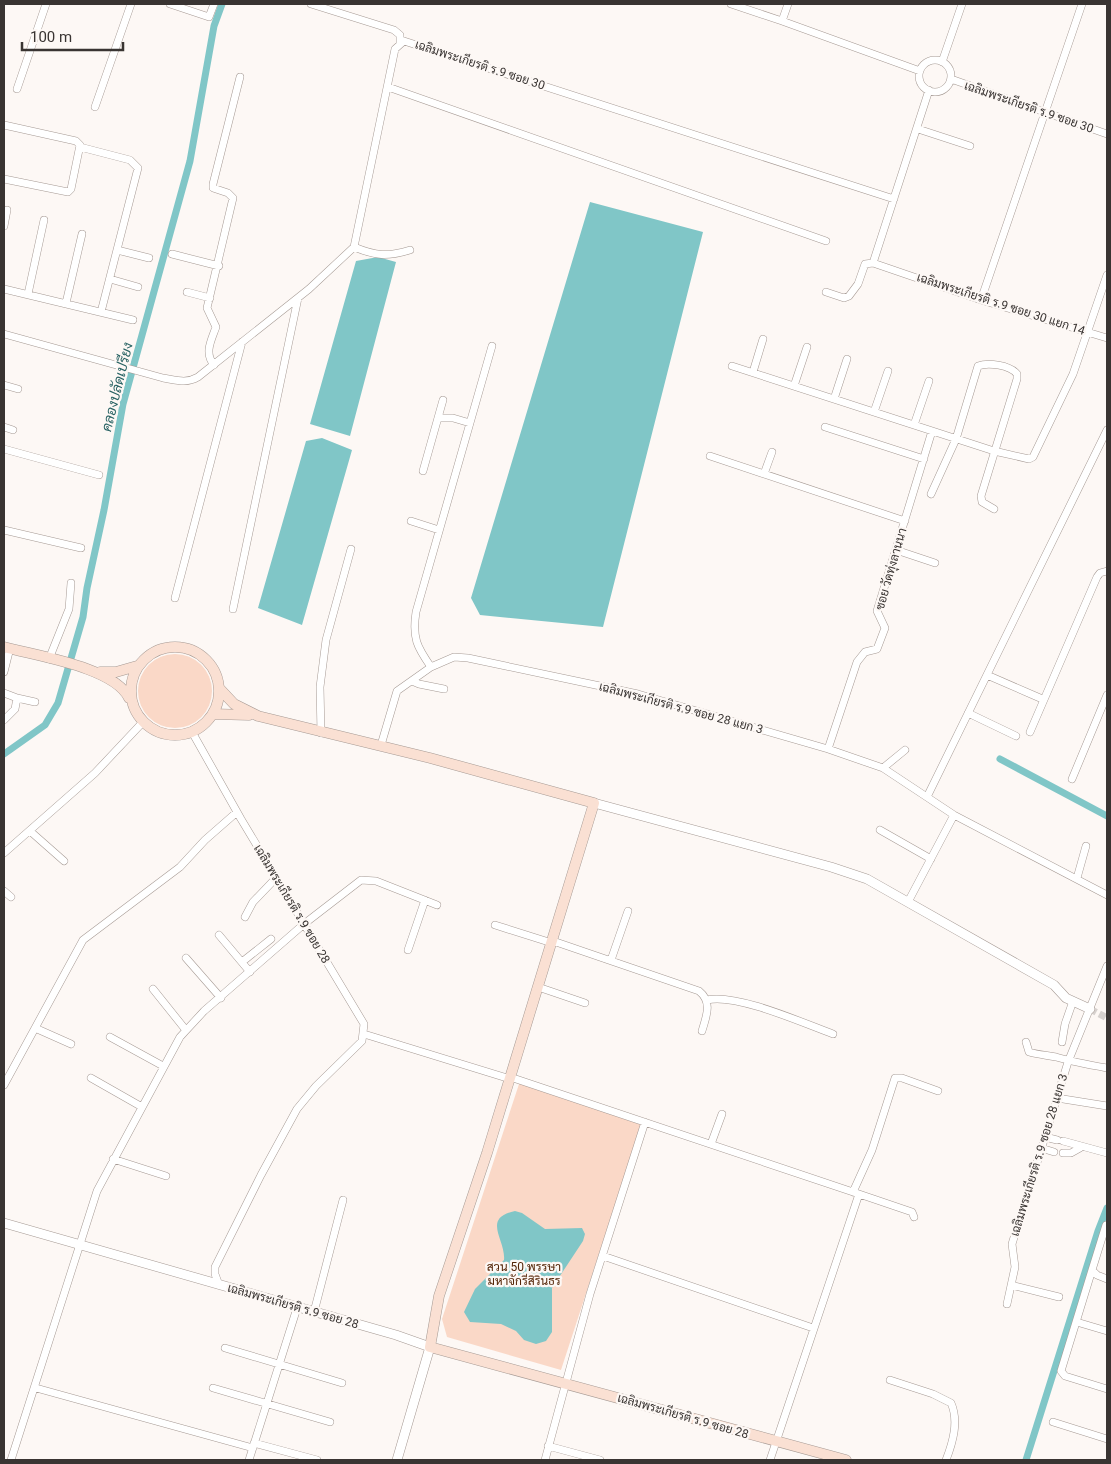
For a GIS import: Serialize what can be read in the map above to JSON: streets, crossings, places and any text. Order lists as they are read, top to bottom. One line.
{"streets":{"main road":["เฉลิมพระเกียรติ ร.9 ซอย 28"],"street":["เฉลิมพระเกียรติ ร.9 ซอย 30","เฉลิมพระเกียรติ ร.9 ซอย 30 แยก 14","ซอย วัดทุ่งลานนา","เฉลิมพระเกียรติ ร.9 ซอย 28 แยก 3"]},"crossings":[["ซอย วัดทุ่งลานนา","เฉลิมพระเกียรติ ร.9 ซอย 28 แยก 3"]],"water":["คลองปลัดเปรียง"],"parks":["สวน 50 พรรษา มหาจักรีสิรินธร"],"scale_bar":"100 m"}
